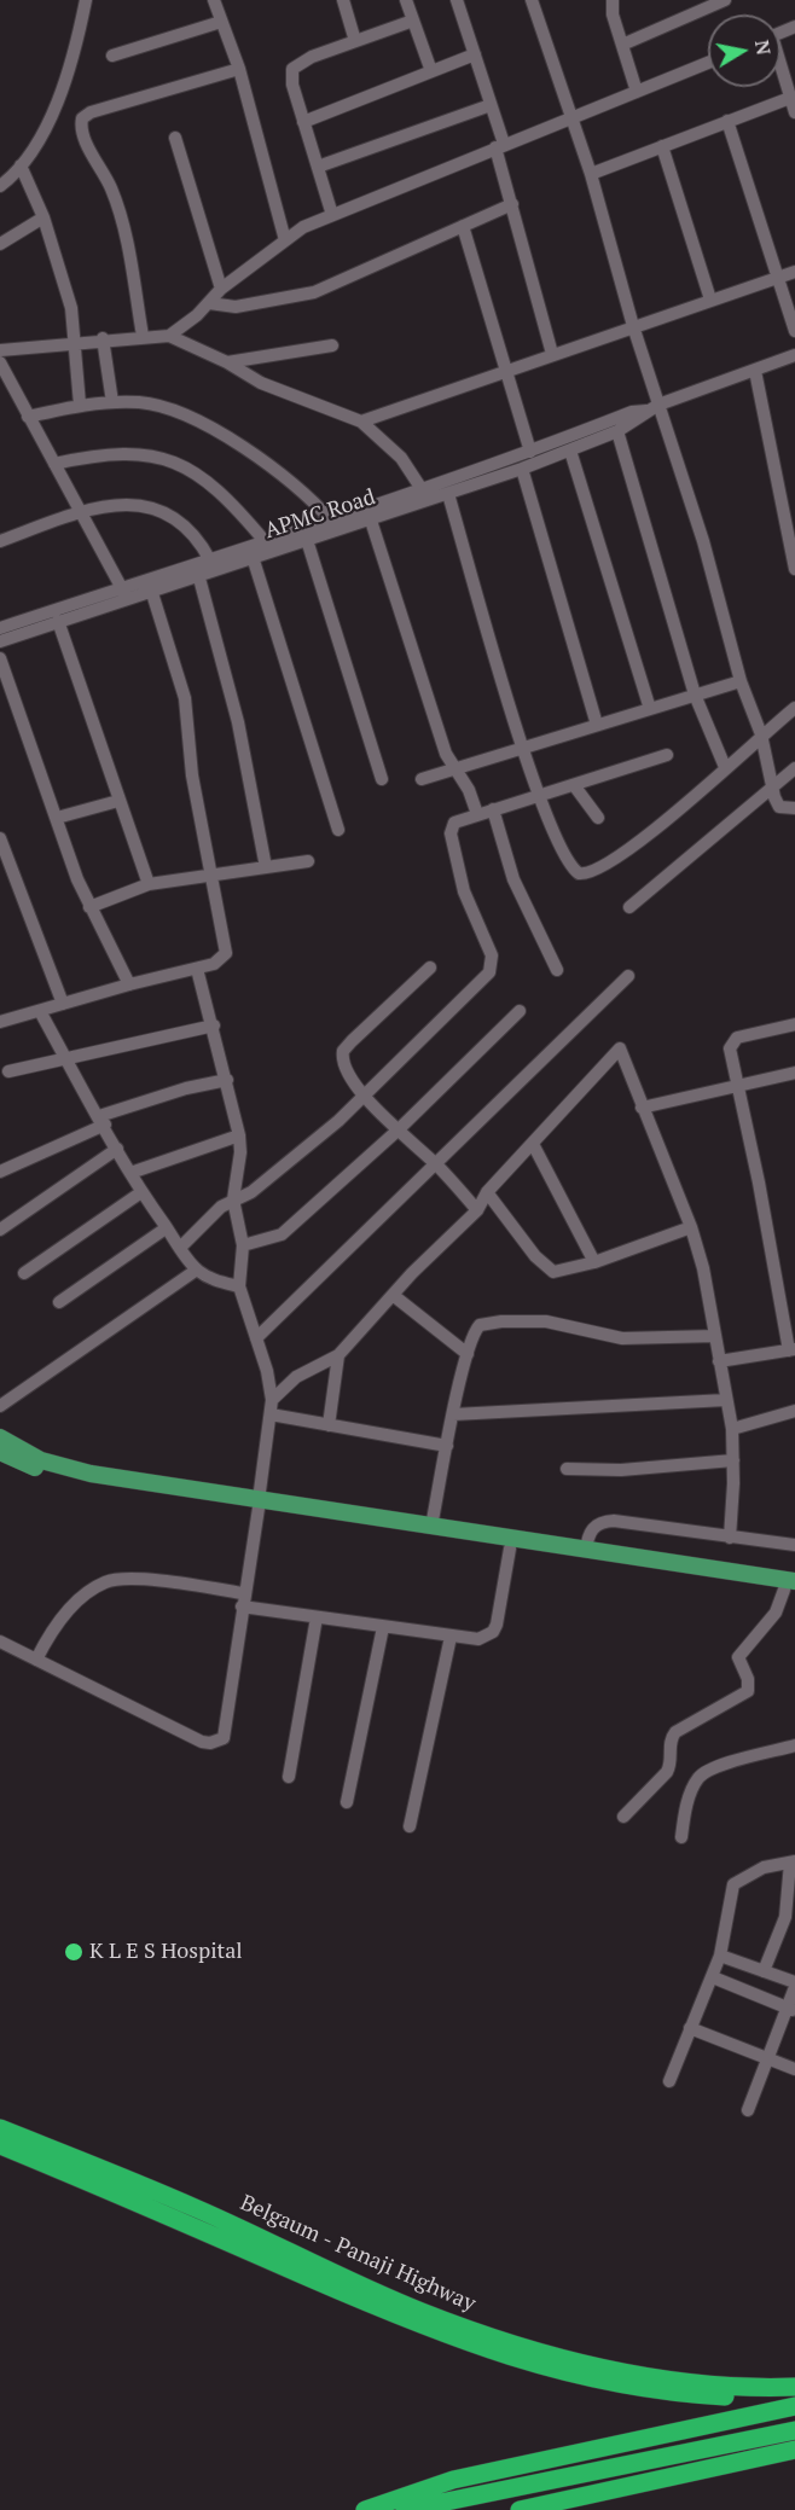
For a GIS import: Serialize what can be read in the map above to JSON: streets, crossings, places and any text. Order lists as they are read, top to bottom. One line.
{"streets":{"highway":["Belgaum - Panaji Highway"],"street":["APMC Road"]},"places":["K L E S Hospital"],"north":"right"}
